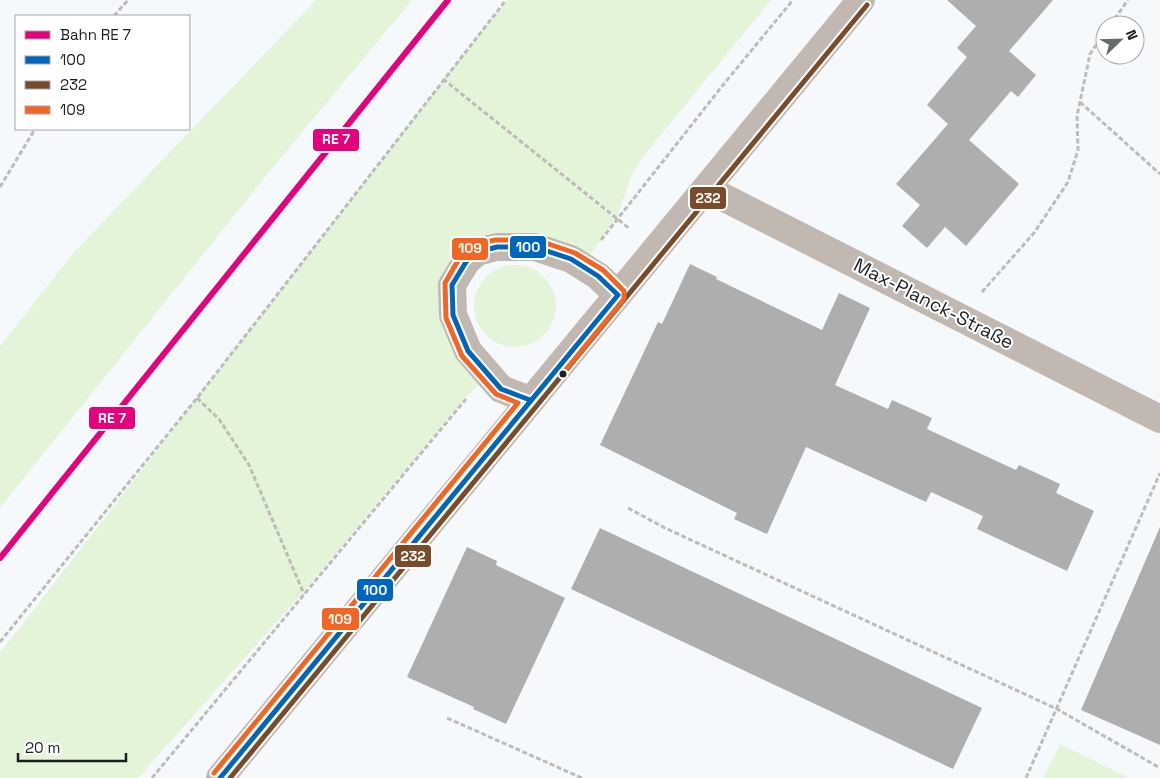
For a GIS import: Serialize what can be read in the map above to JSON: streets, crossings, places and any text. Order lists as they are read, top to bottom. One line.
{"streets":{"street":["Max-Planck-Straße"]},"lines":["transit line 232","transit line 109","transit line 100"],"legend":["Bahn RE 7","100","232","109"],"scale_bar":"20 m","north":"top right"}
